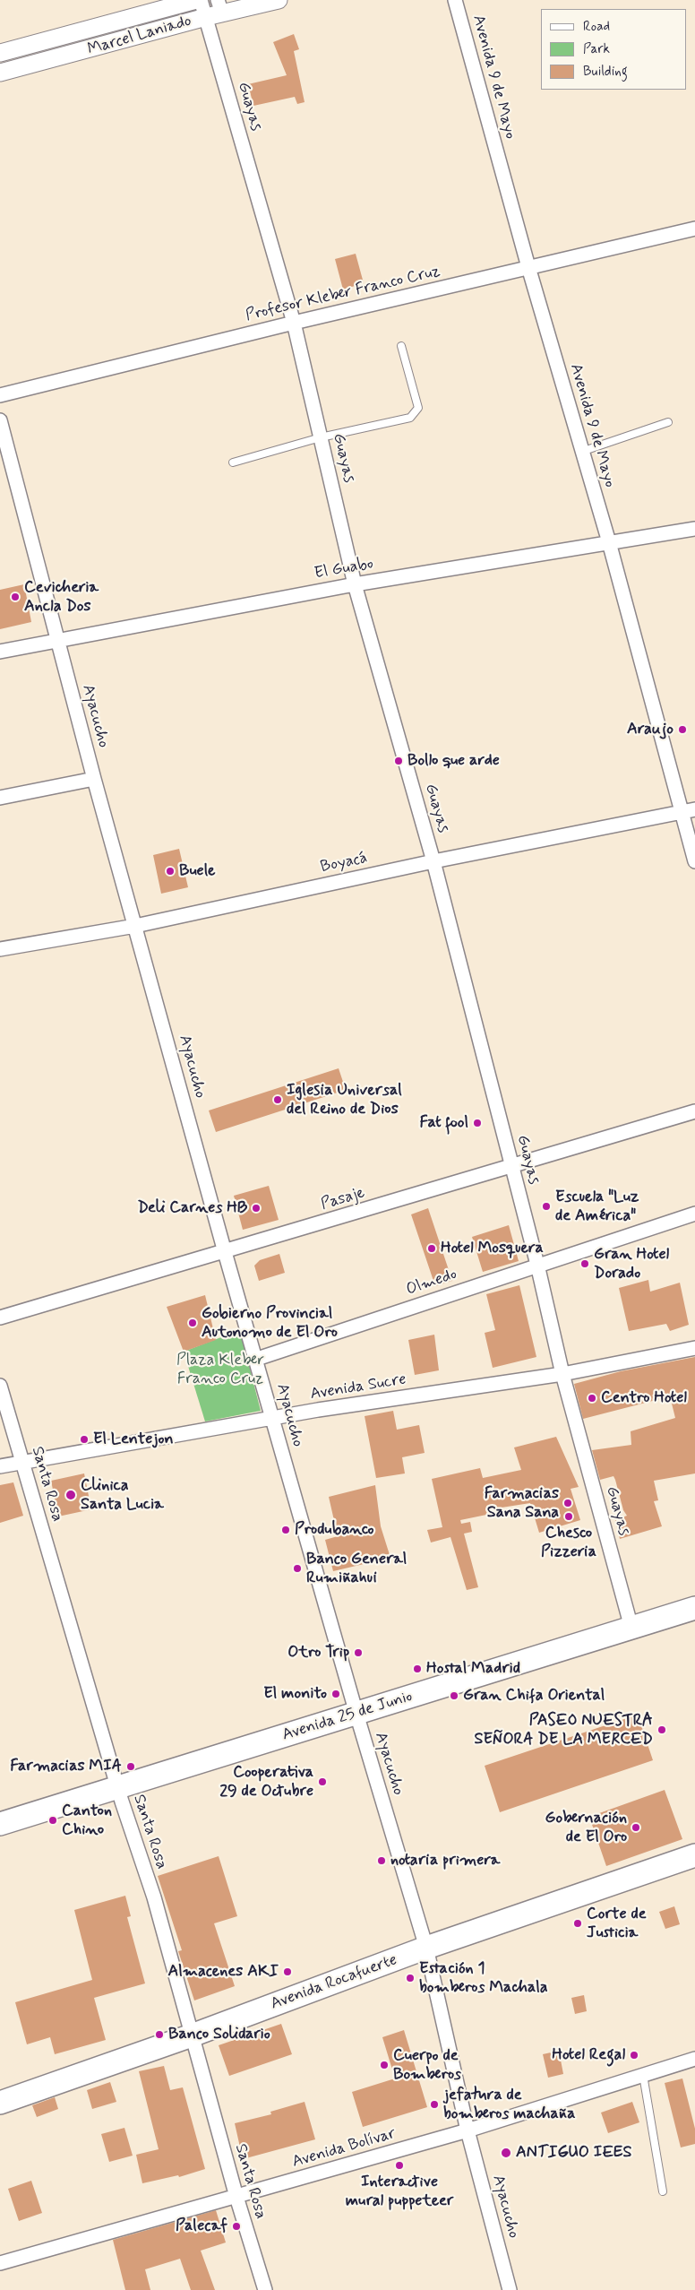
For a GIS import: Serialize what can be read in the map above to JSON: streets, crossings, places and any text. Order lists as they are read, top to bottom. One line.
{"streets":{"main road":["Avenida 25 de Junio","Avenida Rocafuerte"],"street":["Marcel Laniado","Avenida 9 de Mayo","Guayas","Profesor Kleber Franco Cruz","El Guabo","Ayacucho","Boyacá","Pasaje","Olmedo","Avenida Sucre","Santa Rosa","Avenida Bolívar"]},"crossings":[["Marcel Laniado","Guayas"],["Avenida 9 de Mayo","Profesor Kleber Franco Cruz"],["Avenida 9 de Mayo","El Guabo"],["Avenida 9 de Mayo","Boyacá"],["Guayas","Profesor Kleber Franco Cruz"],["Guayas","El Guabo"],["Guayas","Boyacá"],["Guayas","Pasaje"],["Guayas","Olmedo"],["Guayas","Avenida Sucre"],["Guayas","Avenida 25 de Junio"],["El Guabo","Ayacucho"],["Ayacucho","Boyacá"],["Ayacucho","Pasaje"],["Ayacucho","Olmedo"],["Ayacucho","Avenida Sucre"],["Ayacucho","Avenida 25 de Junio"],["Ayacucho","Avenida Rocafuerte"],["Ayacucho","Avenida Bolívar"],["Avenida Sucre","Santa Rosa"],["Santa Rosa","Avenida 25 de Junio"],["Santa Rosa","Avenida Rocafuerte"],["Santa Rosa","Avenida Bolívar"]],"parks":["Plaza Kleber Franco Cruz"],"places":["Cevicheria Ancla Dos","Araujo","Bollo que arde","Buele","Iglesia Universal del Reino de Dios","Fat fool","Escuela \"Luz de América\"","Deli Carnes HB","Hotel Mosquera","Gran Hotel Dorado","Gobierno Provincial Autonomo de El Oro","Centro Hotel","El Lentejon","Clinica Santa Lucia","Farmacias Sana Sana","Chesco Pizzeria","Produbanco","Banco General Rumiñahui","Otro Trip","Hostal Madrid","El monito","Gran Chifa Oriental","PASEO NUESTRA SEÑORA DE LA MERCED","Farmacias MIA","Cooperativa 29 de Octubre","Canton Chino","Gobernación de El Oro","notaria primera","Corte de Justicia","Almacenes AKI","Estación 1 bomberos Machala","Banco Solidario","Hotel Regal","Cuerpo de Bomberos","jefatura de bomberos machaña","ANTIGUO IEES","Interactive mural puppeteer","Palecaf"],"legend":["Road","Park","Building"]}
